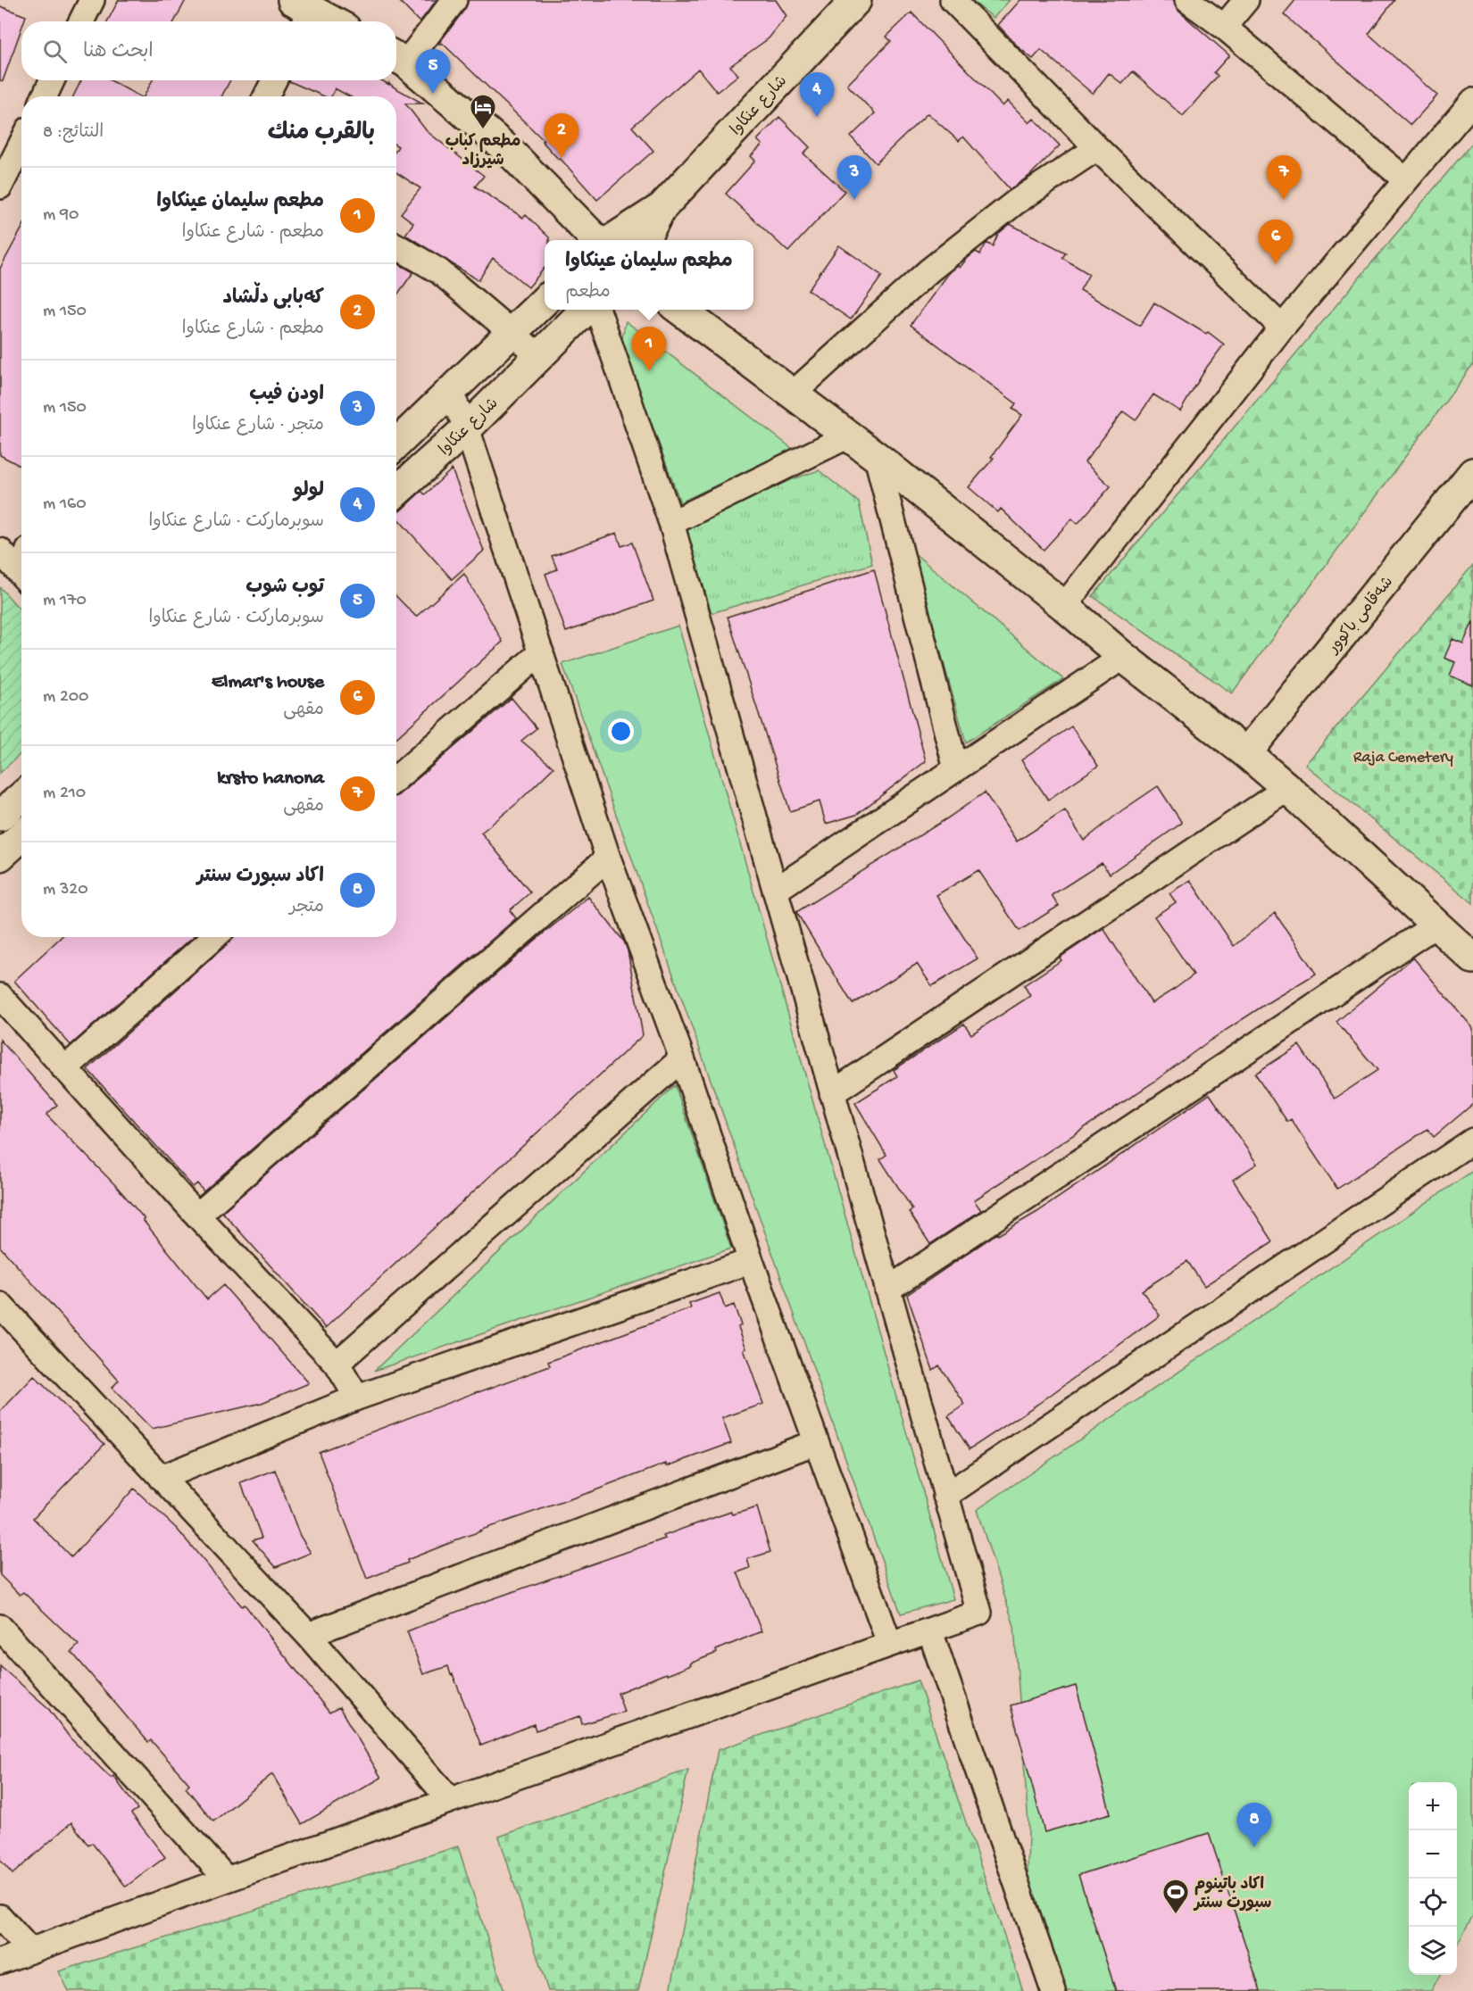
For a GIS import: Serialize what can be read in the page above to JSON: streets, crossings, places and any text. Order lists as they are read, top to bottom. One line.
{"streets":{"street":["شارع عنكاوا","شەقامی باکوور"]},"parks":["Raja Cemetery"],"places":{"hotel":["مطعم كباب شيرزاد"],"sports":["اكاد باتينوم سبورت سنتر"]},"page":{"search":"ابحث هنا","pins":["5","4","2","3","7","6","1","8"],"heading":["بالقرب منك","النتائج: 8"],"list":[{"mark":"1","name":"مطعم سليمان عينكاوا","note":"مطعم · شارع عنكاوا","value":"90 m"},{"mark":"2","name":"کەبابی دڵشاد","note":"مطعم · شارع عنكاوا","value":"150 m"},{"mark":"3","name":"اودن فيب","note":"متجر · شارع عنكاوا","value":"150 m"},{"mark":"4","name":"لولو","note":"سوبرماركت · شارع عنكاوا","value":"160 m"},{"mark":"5","name":"توب شوب","note":"سوبرماركت · شارع عنكاوا","value":"170 m"},{"mark":"6","name":"Elmar's house","note":"مقهى","value":"200 m"},{"mark":"7","name":"krsto hanona","note":"مقهى","value":"210 m"},{"mark":"8","name":"اکاد سبورت سنتر","note":"متجر","value":"320 m"}],"popup":["مطعم سليمان عينكاوا","مطعم"],"map_buttons":["+","−"]}}
